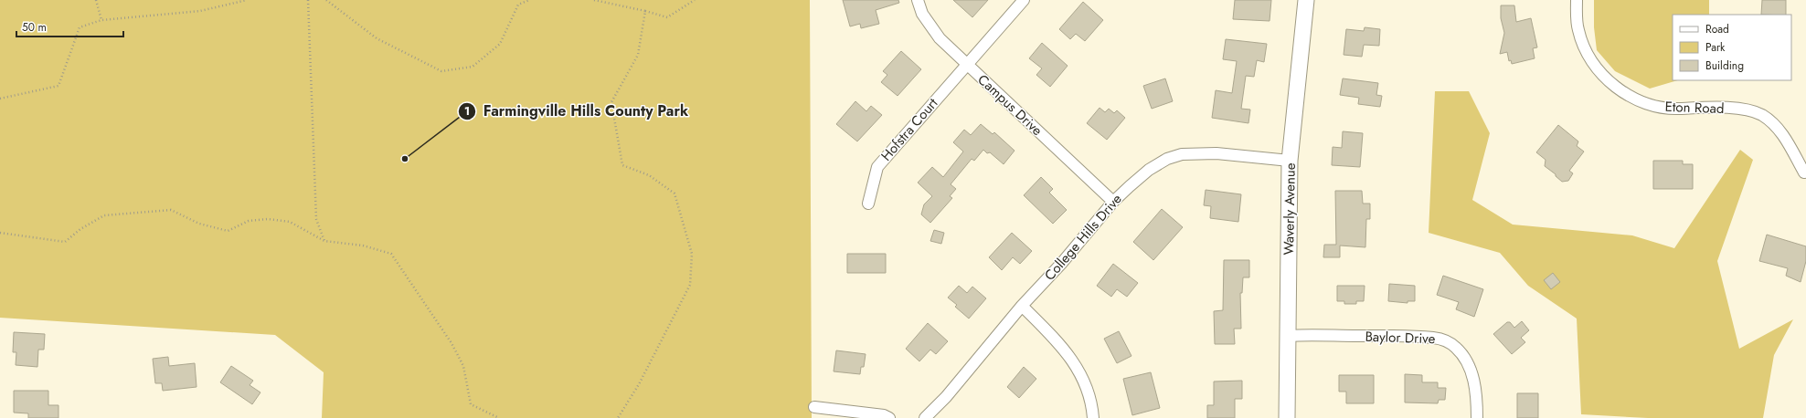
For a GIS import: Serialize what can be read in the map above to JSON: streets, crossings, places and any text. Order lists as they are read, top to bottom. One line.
{"streets":{"street":["Campus Drive","Eton Road","Hofstra Court","Waverly Avenue","College Hills Drive","Baylor Drive"]},"crossings":[["Campus Drive","Hofstra Court"],["Campus Drive","College Hills Drive"],["Waverly Avenue","College Hills Drive"],["Waverly Avenue","Baylor Drive"]],"places":["Farmingville Hills County Park"],"legend":["Road","Park","Building"],"scale_bar":"50 m"}
